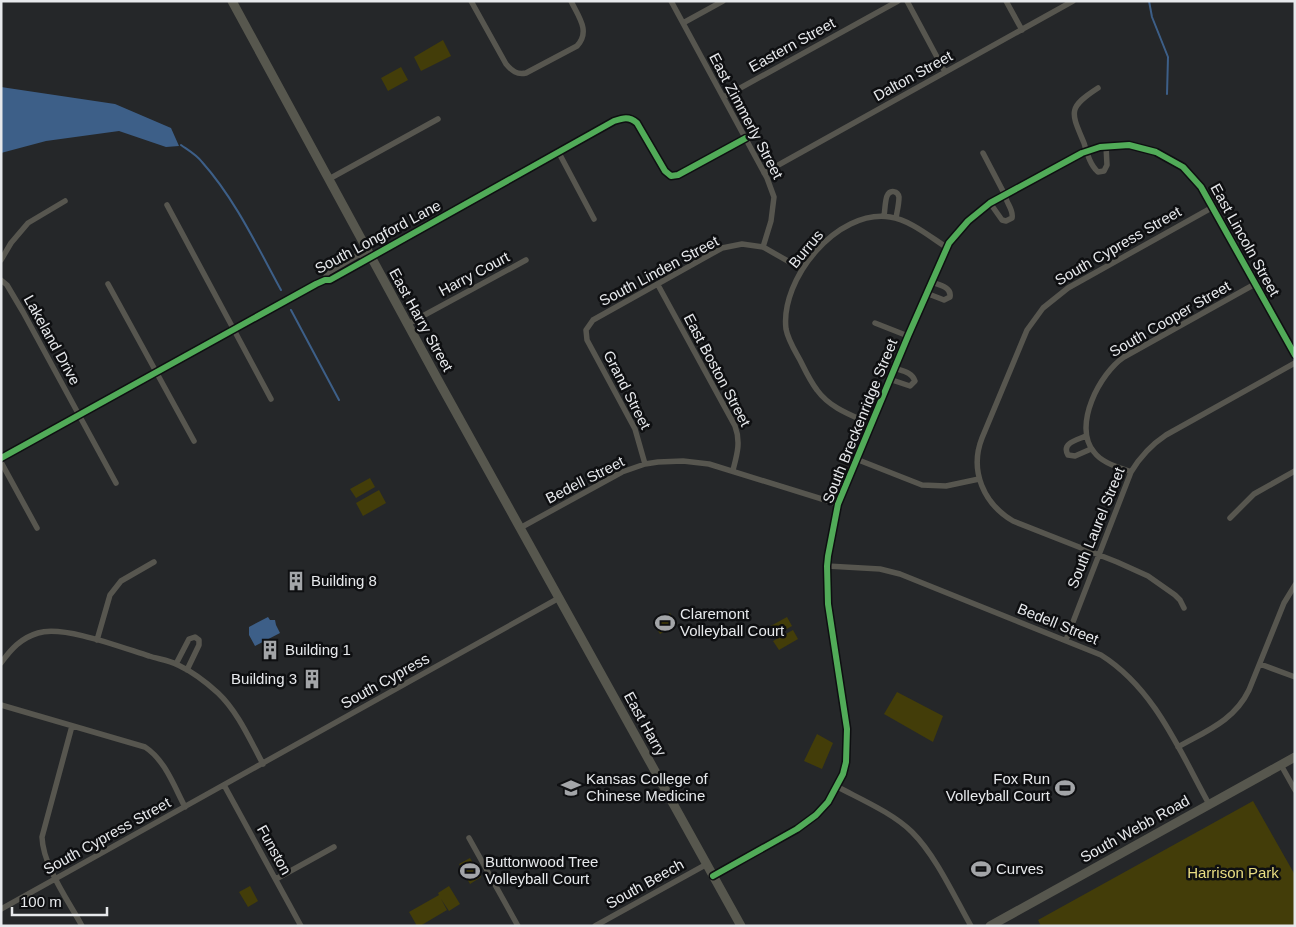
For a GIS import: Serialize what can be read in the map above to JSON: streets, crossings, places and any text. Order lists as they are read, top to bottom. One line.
{"streets":{"main road":["East Harry Street","East Harry","South Webb Road"],"street":["Eastern Street","Dalton Street","East Zimmerly Street","South Longford Lane","East Lincoln Street","South Cypress Street","Burrus","South Linden Street","Harry Court","South Cooper Street","Lakeland Drive","East Boston Street","Grand Street","South Breckenridge Street","Bedell Street","South Laurel Street","South Cypress","Funston","South Beech"]},"crossings":[["Eastern Street","East Zimmerly Street"],["Dalton Street","East Zimmerly Street"],["East Zimmerly Street","South Longford Lane"],["East Zimmerly Street","South Linden Street"],["South Longford Lane","East Harry Street"],["South Longford Lane","Lakeland Drive"],["East Lincoln Street","South Cypress Street"],["East Lincoln Street","South Cooper Street"],["East Lincoln Street","South Breckenridge Street"],["South Cypress Street","South Cypress"],["South Cypress Street","Funston"],["Burrus","South Linden Street"],["Burrus","South Breckenridge Street"],["South Linden Street","East Boston Street"],["South Linden Street","Grand Street"],["Harry Court","East Harry Street"],["East Harry Street","Bedell Street"],["East Harry Street","South Cypress"],["East Harry Street","East Harry"],["East Boston Street","Bedell Street"],["Grand Street","Bedell Street"],["South Breckenridge Street","Bedell Street"],["Bedell Street","South Laurel Street"],["Bedell Street","South Webb Road"],["South Cypress","East Harry"],["South Cypress","Funston"],["East Harry","South Beech"]],"parks":["Harrison Park"],"places":{"building":["Building 8","Building 1","Building 3"],"sports":["Claremont Volleyball Court","Fox Run Volleyball Court","Curves","Buttonwood Tree Volleyball Court"],"school or university":["Kansas College of Chinese Medicine"]},"scale_bar":"100 m"}
